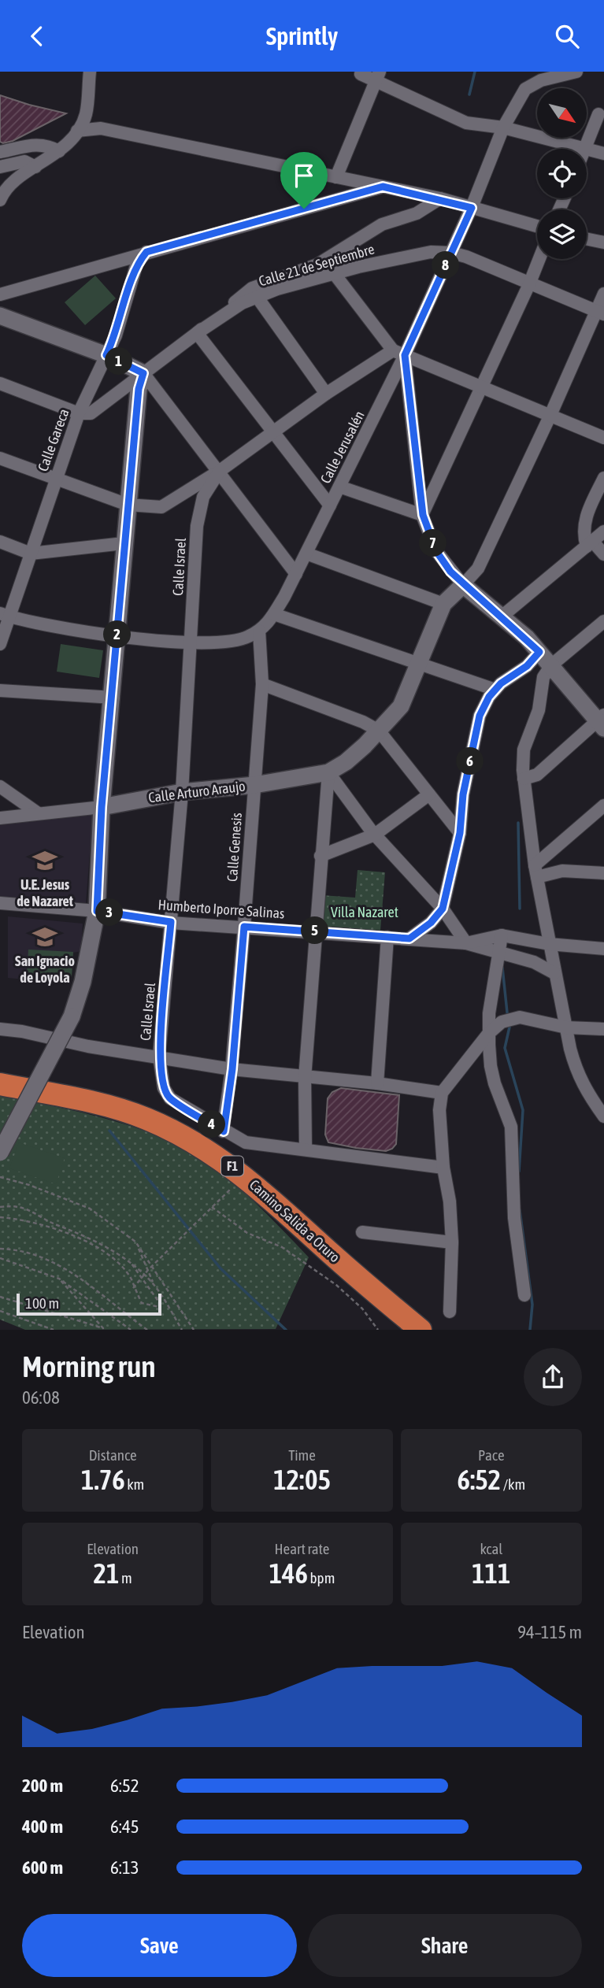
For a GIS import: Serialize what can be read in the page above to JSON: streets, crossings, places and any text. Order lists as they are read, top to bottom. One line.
{"streets":{"highway":["F1","Camino Salida a Oruro"],"main road":["Calle Arturo Araujo"],"street":["Calle 21 de Septiembre","Calle Gareca","Calle Jerusalén","Calle Israel","Calle Genesis","Humberto Iporre Salinas"]},"crossings":[["Calle 21 de Septiembre","Calle Gareca"],["Calle 21 de Septiembre","Calle Jerusalén"],["Calle Gareca","Calle Jerusalén"],["Calle Jerusalén","Calle Israel"],["Calle Jerusalén","Calle Genesis"],["Calle Israel","Calle Arturo Araujo"],["Calle Israel","Calle Genesis"],["Calle Israel","Humberto Iporre Salinas"],["Calle Arturo Araujo","Calle Genesis"],["Calle Genesis","Humberto Iporre Salinas"]],"parks":["Villa Nazaret"],"places":{"school or university":["U.E. Jesus de Nazaret","San Ignacio de Loyola"]},"scale_bar":"100 m","north":"bottom right","page":{"header":"Sprintly","pins":["8","1","7","2","6","3","5","4"],"scale":"100 m","heading":["Morning run","06:08"],"stats":[["Distance","1.76 km"],["Time","12:05"],["Pace","6:52 /km"],["Elevation","21 m"],["Heart rate","146 bpm"],["kcal","111"]],"chart":["Elevation","94–115 m"],"list":[{"name":"200 m","note":"6:52"},{"name":"400 m","note":"6:45"},{"name":"600 m","note":"6:13"}],"buttons":["Save","Share"]}}
